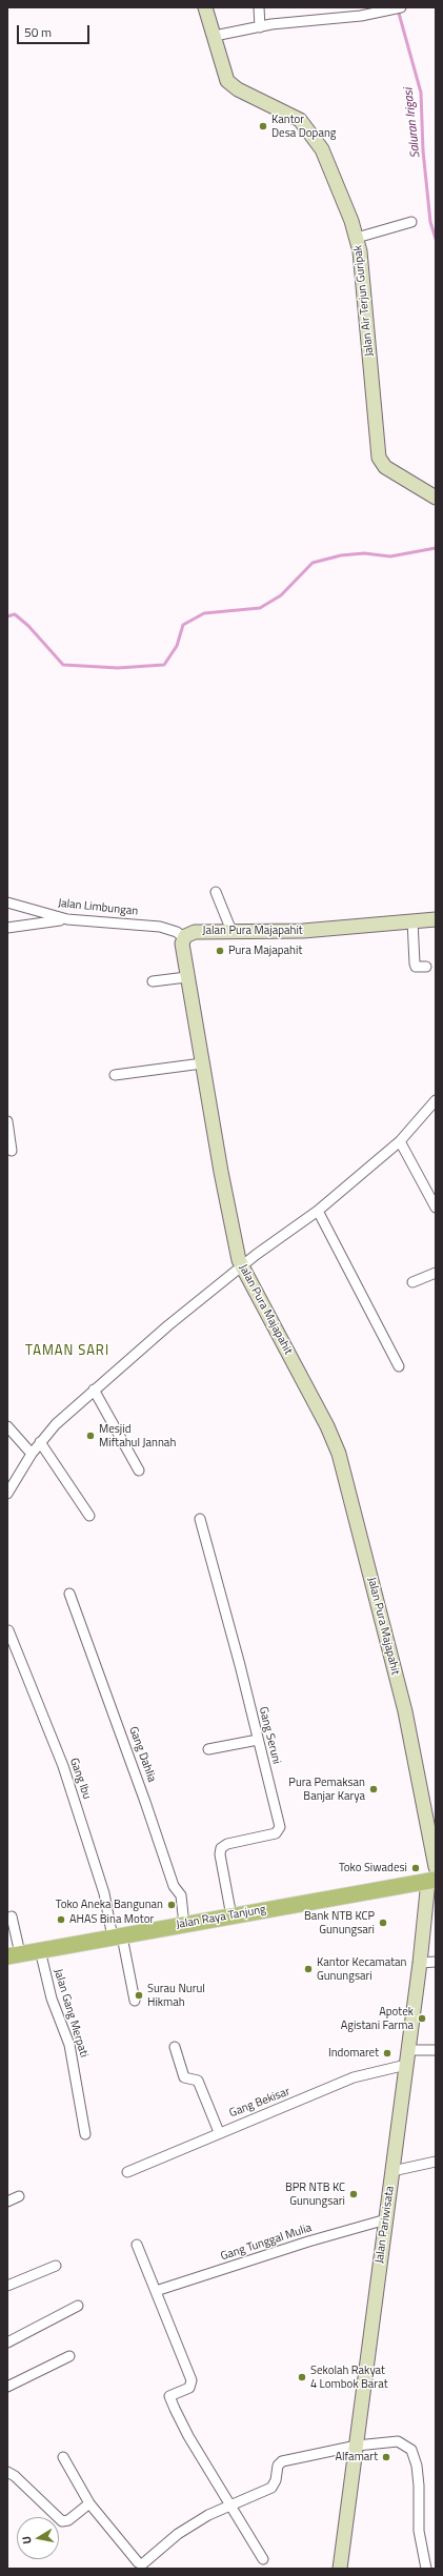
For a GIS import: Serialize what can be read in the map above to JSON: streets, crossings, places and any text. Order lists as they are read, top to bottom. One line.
{"streets":{"main road":["Jalan Raya Tanjung"],"street":["Jalan Air Terjun Guripak","Jalan Limbungan","Jalan Pura Majapahit","Gang Seruni","Gang Dahlia","Gang Ibu","Jalan Gang Merpati","Gang Bekisar","Jalan Pariwisata","Gang Tunggal Mulia"]},"crossings":[["Jalan Limbungan","Jalan Pura Majapahit"],["Gang Seruni","Jalan Raya Tanjung"],["Gang Dahlia","Jalan Raya Tanjung"],["Gang Ibu","Jalan Raya Tanjung"],["Jalan Raya Tanjung","Jalan Gang Merpati"],["Jalan Raya Tanjung","Jalan Pariwisata"],["Gang Bekisar","Jalan Pariwisata"],["Jalan Pariwisata","Gang Tunggal Mulia"]],"districts":["TAMAN SARI"],"water":["Saluran Irigasi"],"places":["Kantor Desa Dopang","Pura Majapahit","Mesjid Miftahul Jannah","Pura Pemaksan Banjar Karya","Toko Siwadesi","Toko Aneka Bangunan","AHAS Bina Motor","Bank NTB KCP Gunungsari","Kantor Kecamatan Gunungsari","Surau Nurul Hikmah","Apotek Agistani Farma","Indomaret","BPR NTB KC Gunungsari","Sekolah Rakyat 4 Lombok Barat","Alfamart"],"scale_bar":"50 m","north":"left"}
